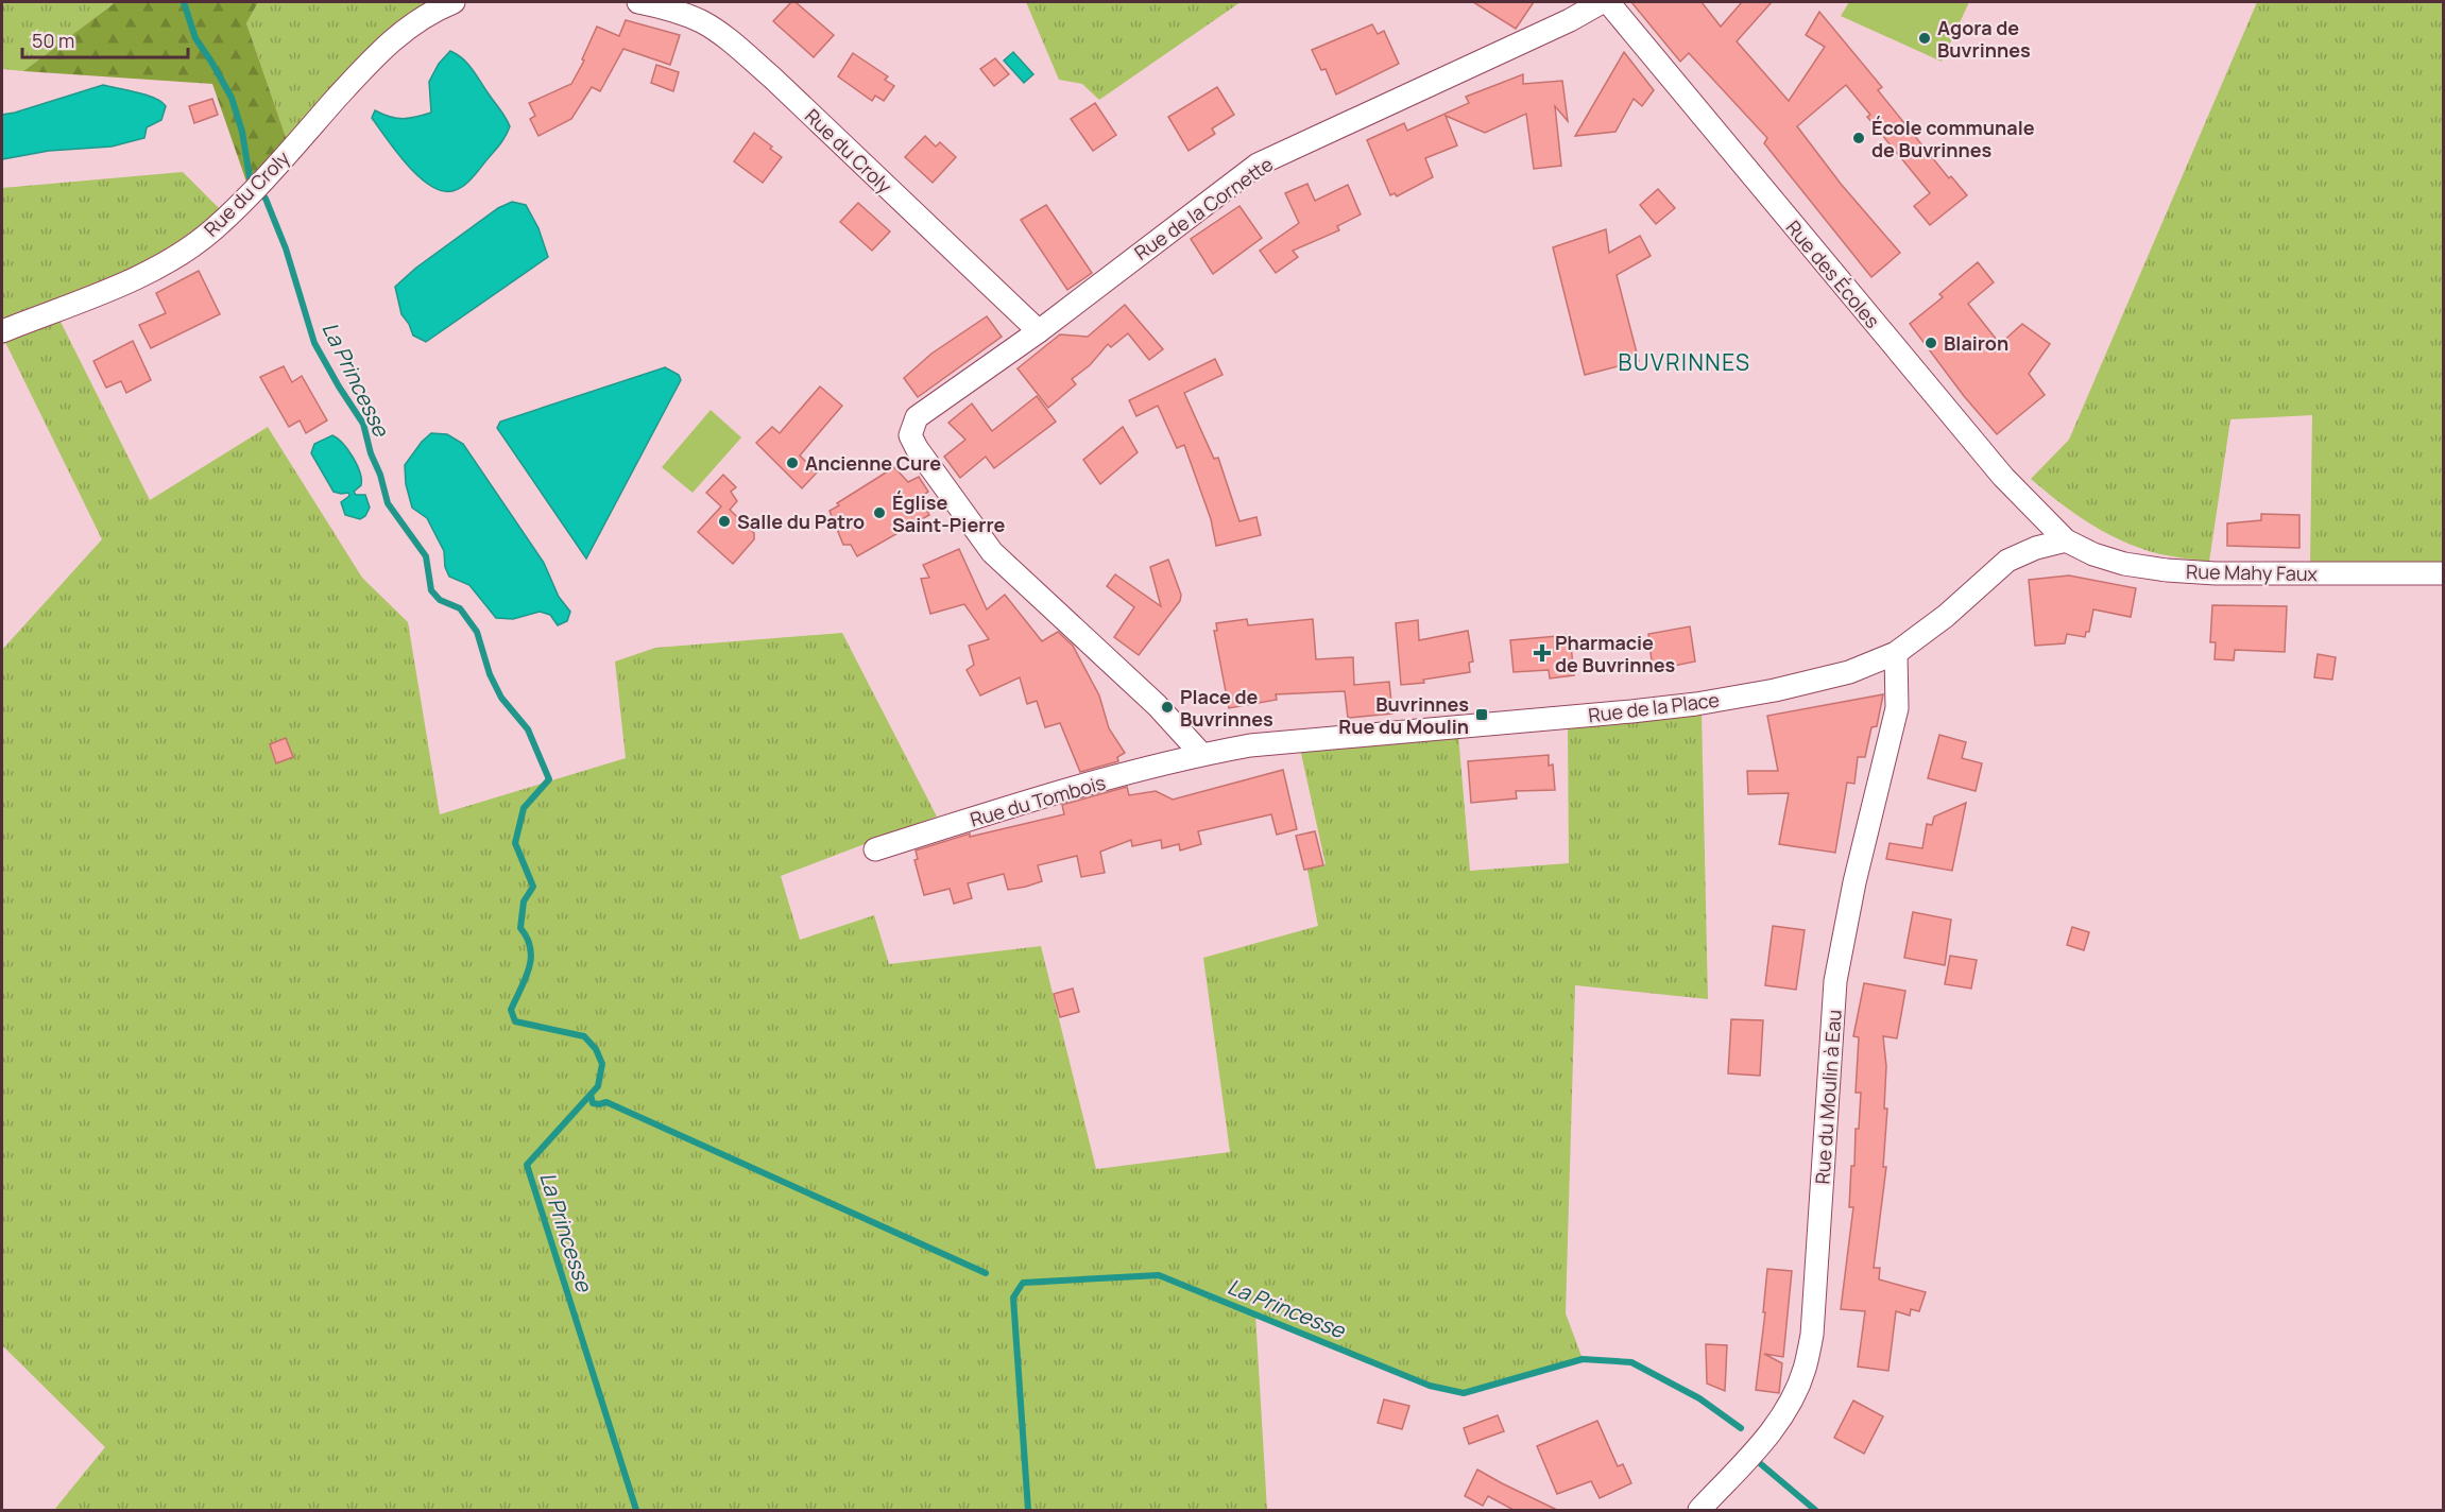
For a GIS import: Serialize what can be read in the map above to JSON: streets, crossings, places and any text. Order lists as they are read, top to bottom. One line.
{"streets":{"street":["Rue du Croly","Rue de la Cornette","Rue des Écoles","Rue Mahy Faux","Rue de la Place","Rue du Tombois","Rue du Moulin à Eau"]},"crossings":[["Rue du Croly","Rue de la Cornette"],["Rue de la Cornette","Rue de la Place"],["Rue de la Cornette","Rue du Tombois"],["Rue des Écoles","Rue Mahy Faux"],["Rue des Écoles","Rue de la Place"],["Rue Mahy Faux","Rue de la Place"],["Rue de la Place","Rue du Tombois"],["Rue de la Place","Rue du Moulin à Eau"]],"districts":["BUVRINNES"],"water":["La Princesse"],"places":{"other":["Agora de Buvrinnes","École communale de Buvrinnes","Blairon","Ancienne Cure","Église Saint-Pierre","Salle du Patro","Place de Buvrinnes"],"health":["Pharmacie de Buvrinnes"],"transit":["Buvrinnes Rue du Moulin"]},"scale_bar":"50 m"}
